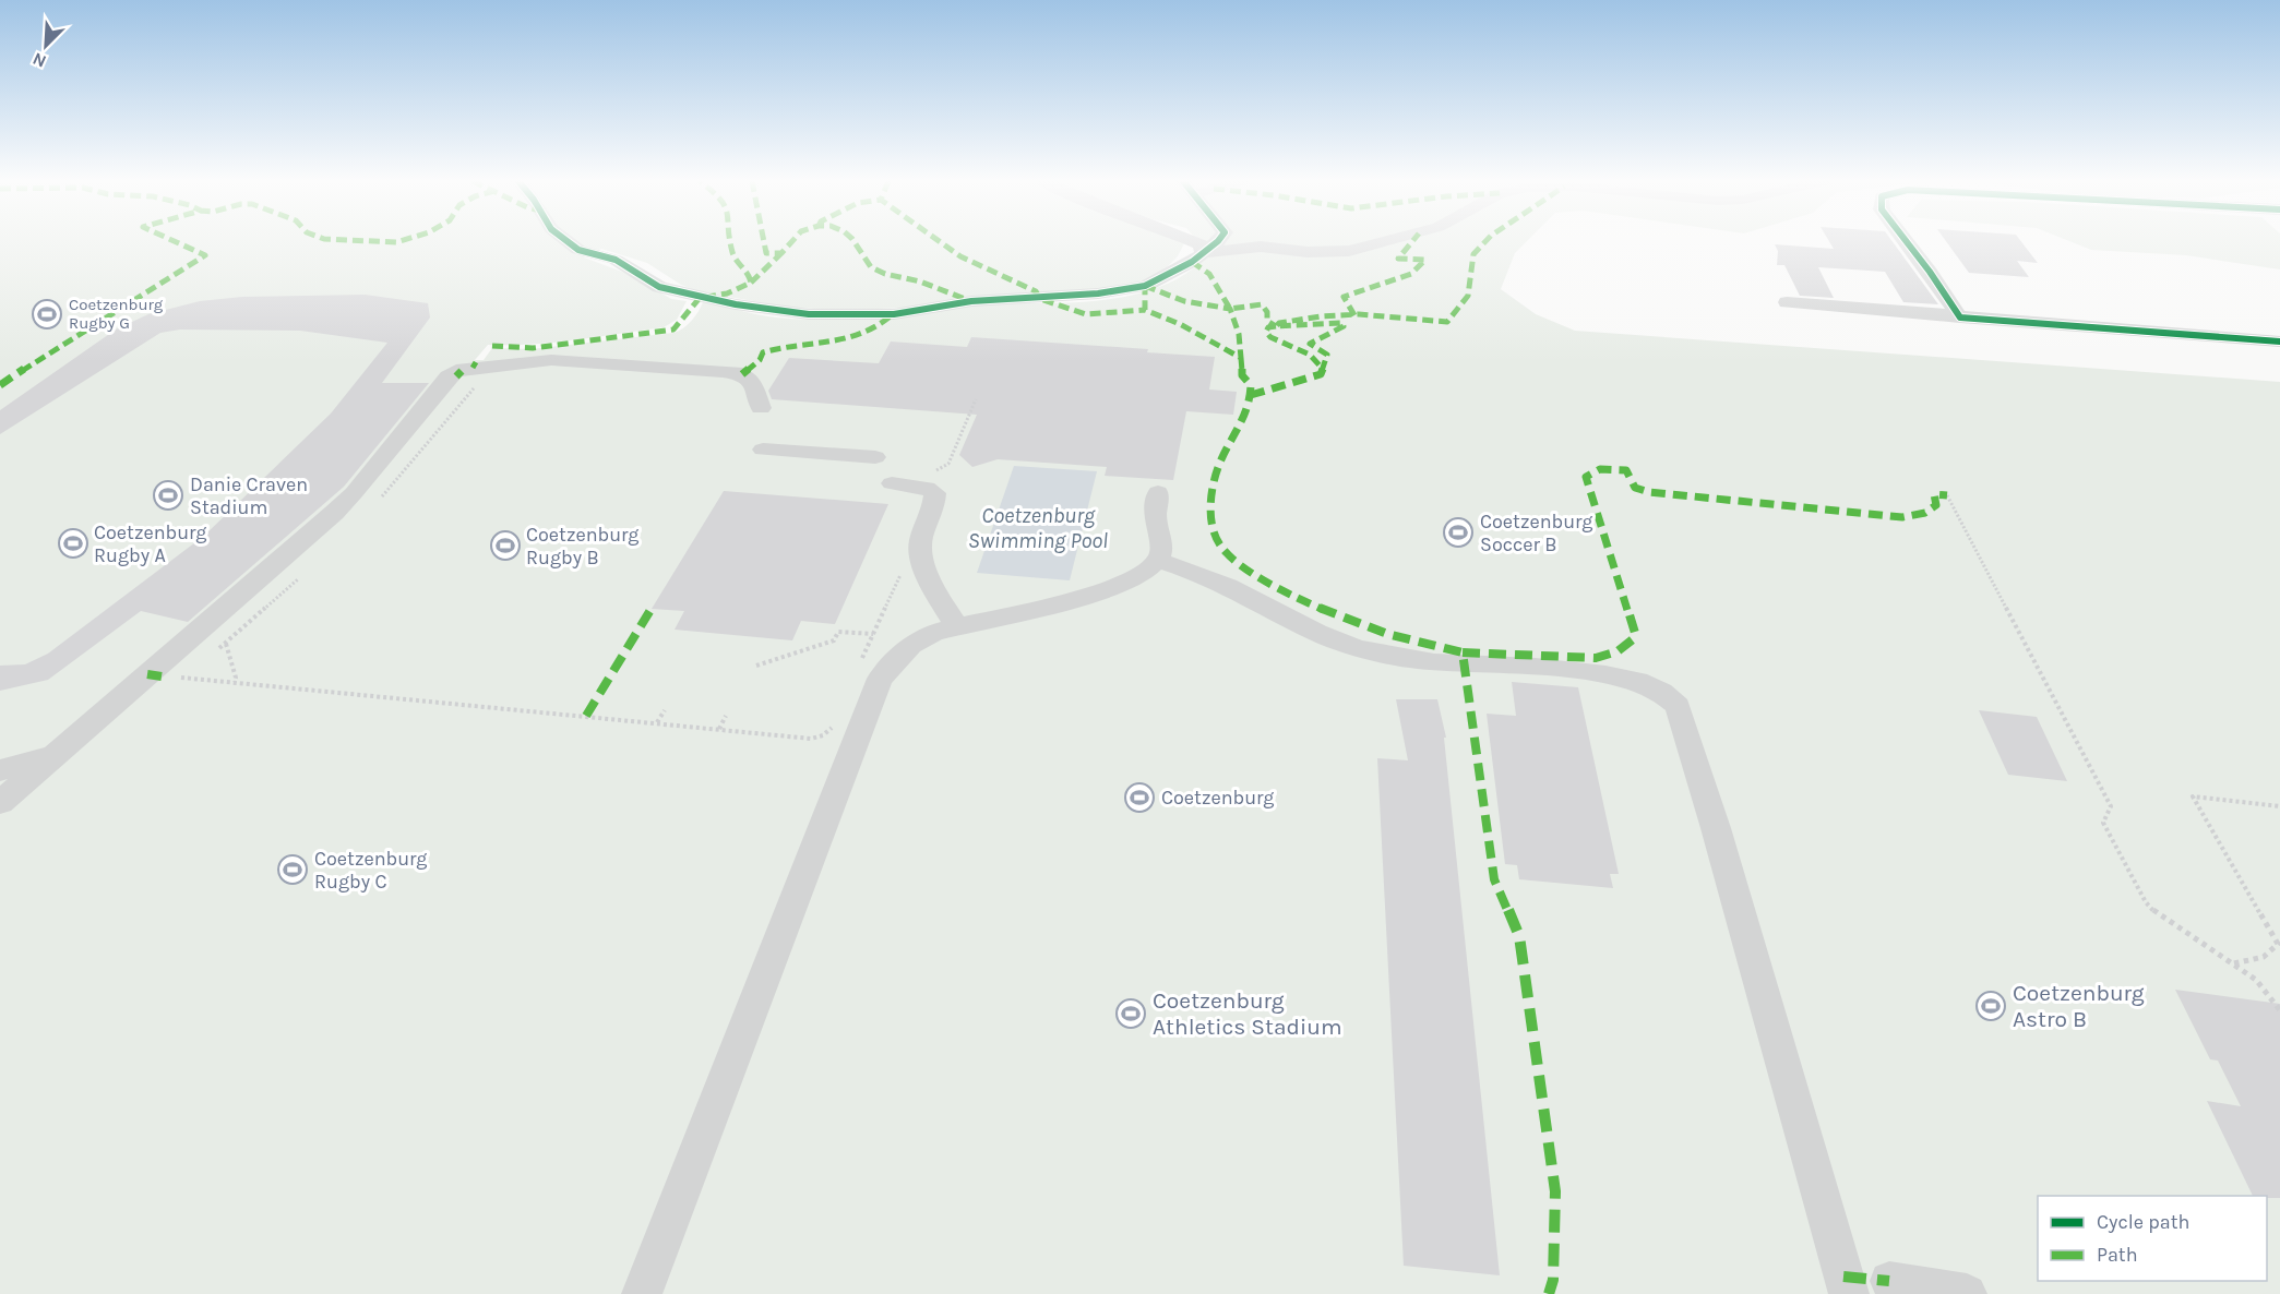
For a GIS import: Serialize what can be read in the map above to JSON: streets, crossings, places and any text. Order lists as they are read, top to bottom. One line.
{"water":["Coetzenburg Swimming Pool"],"places":{"sports":["Coetzenburg Rugby G","Danie Craven Stadium","Coetzenburg Soccer B","Coetzenburg Rugby A","Coetzenburg Rugby B","Coetzenburg","Coetzenburg Rugby C","Coetzenburg Astro B","Coetzenburg Athletics Stadium"]},"legend":["Cycle path","Path"],"north":"bottom left"}
